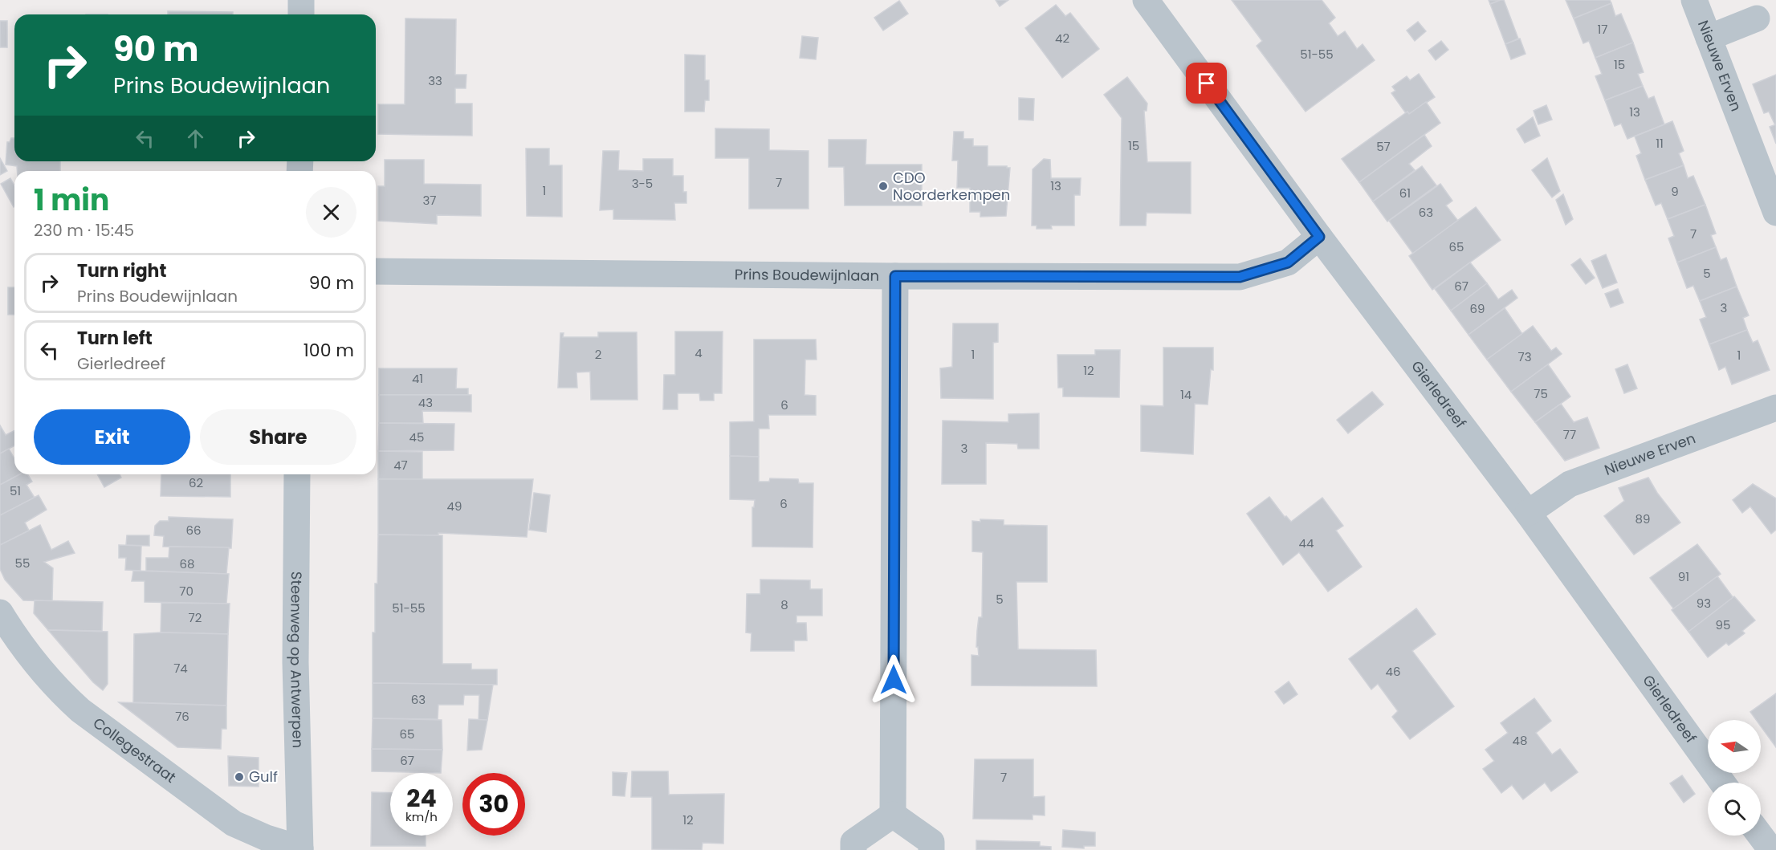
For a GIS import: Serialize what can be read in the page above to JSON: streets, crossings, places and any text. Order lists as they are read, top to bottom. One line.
{"streets":{"street":["Nieuwe Erven","Prins Boudewijnlaan","Gierledreef","Steenweg op Antwerpen","Collegestraat"]},"crossings":[["Nieuwe Erven","Gierledreef"],["Prins Boudewijnlaan","Gierledreef"],["Steenweg op Antwerpen","Collegestraat"]],"places":["CDO Noorderkempen","Gulf"],"house_numbers":["17","42","51-55","15","33","13","11","15","57","7","3-5","13","1","9","61","37","63","7","65","5","67","3","69","4","2","1","1","73","12","41","75","14","43","6","77","45","3","47","62","51","6","49","89","66","44","55","68","91","70","5","93","8","51-55","72","95","74","46","63","76","65","48","67","7","12"],"north":"left","page":{"turn":["90 m","Prins Boudewijnlaan"],"heading":["1 min","230 m · 15:45"],"list":[{"name":"Turn right","note":"Prins Boudewijnlaan","value":"90 m"},{"name":"Turn left","note":"Gierledreef","value":"100 m"}],"buttons":["Exit","Share"],"speed":"24 km/h","limit":"30"}}
